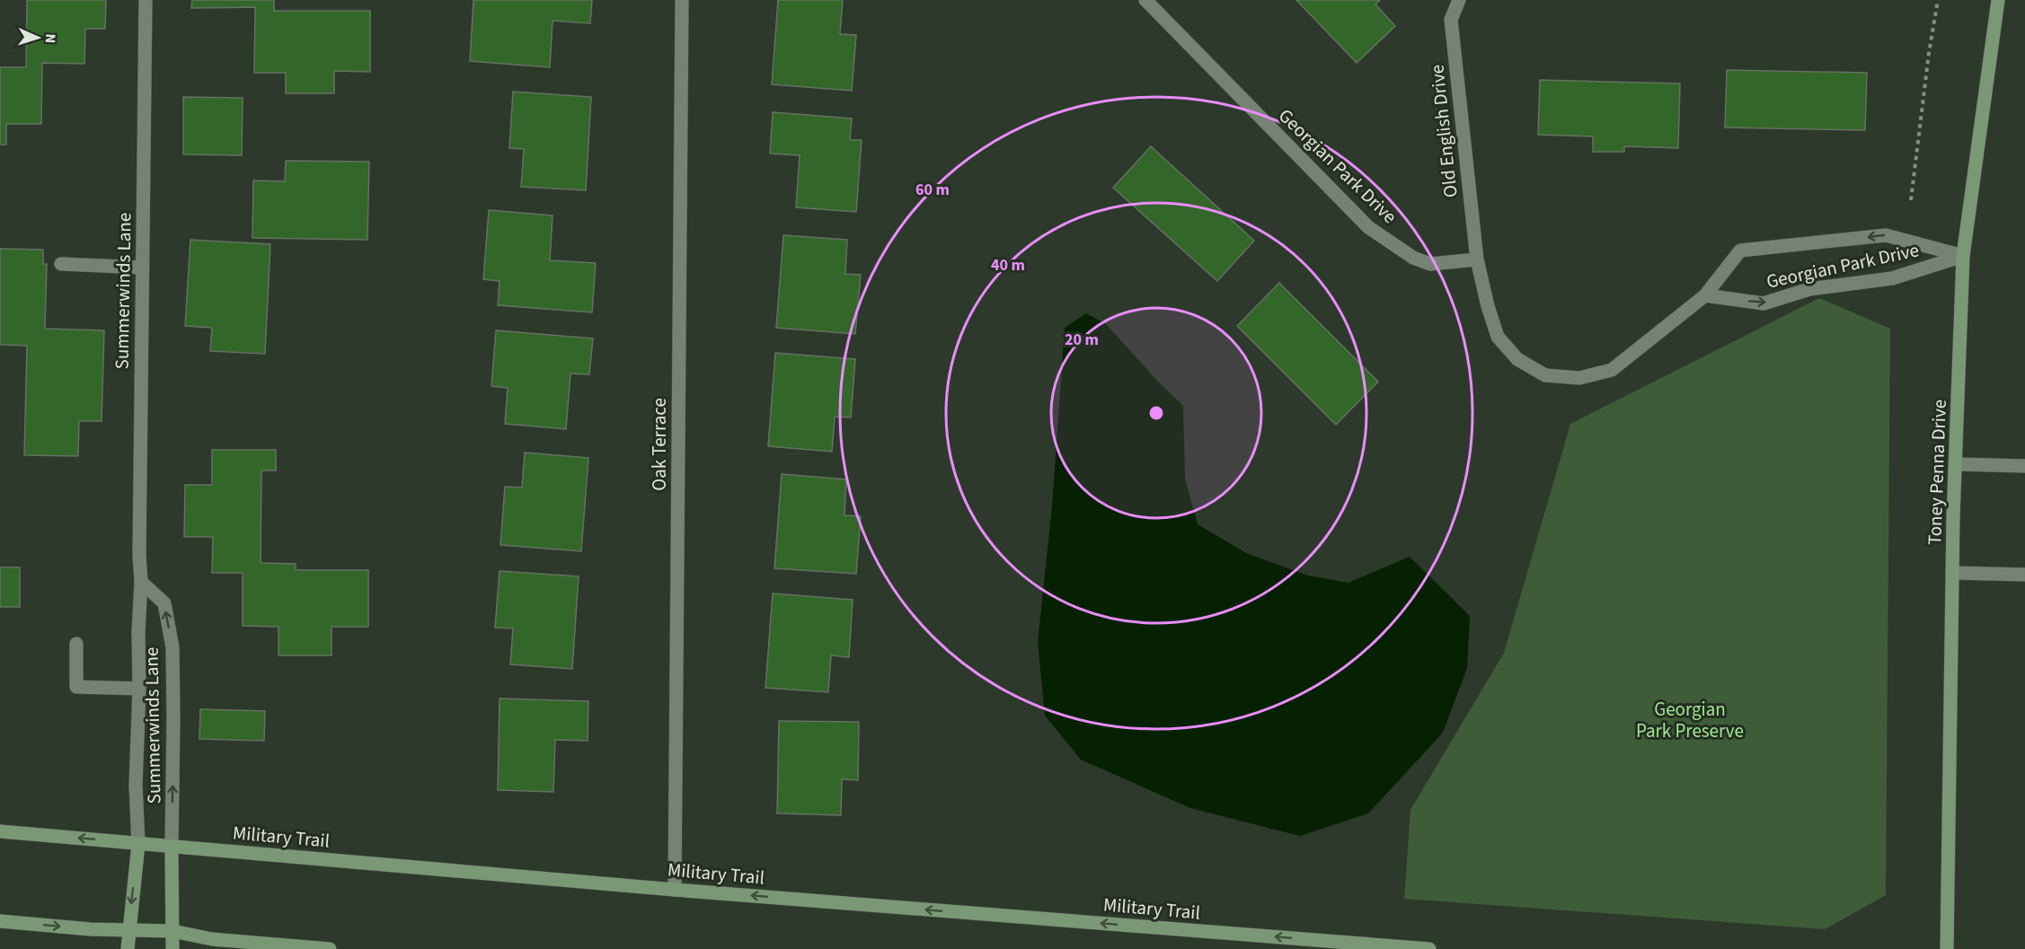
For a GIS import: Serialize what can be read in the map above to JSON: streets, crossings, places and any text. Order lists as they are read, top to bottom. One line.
{"streets":{"main road":["Toney Penna Drive","Military Trail"],"street":["Old English Drive","Georgian Park Drive","Summerwinds Lane","Oak Terrace"]},"crossings":[["Old English Drive","Georgian Park Drive"],["Georgian Park Drive","Toney Penna Drive"],["Summerwinds Lane","Military Trail"],["Oak Terrace","Military Trail"]],"one_way":["Military Trail"],"parks":["Georgian Park Preserve"],"north":"right","rings":["60 m","40 m","20 m"]}
